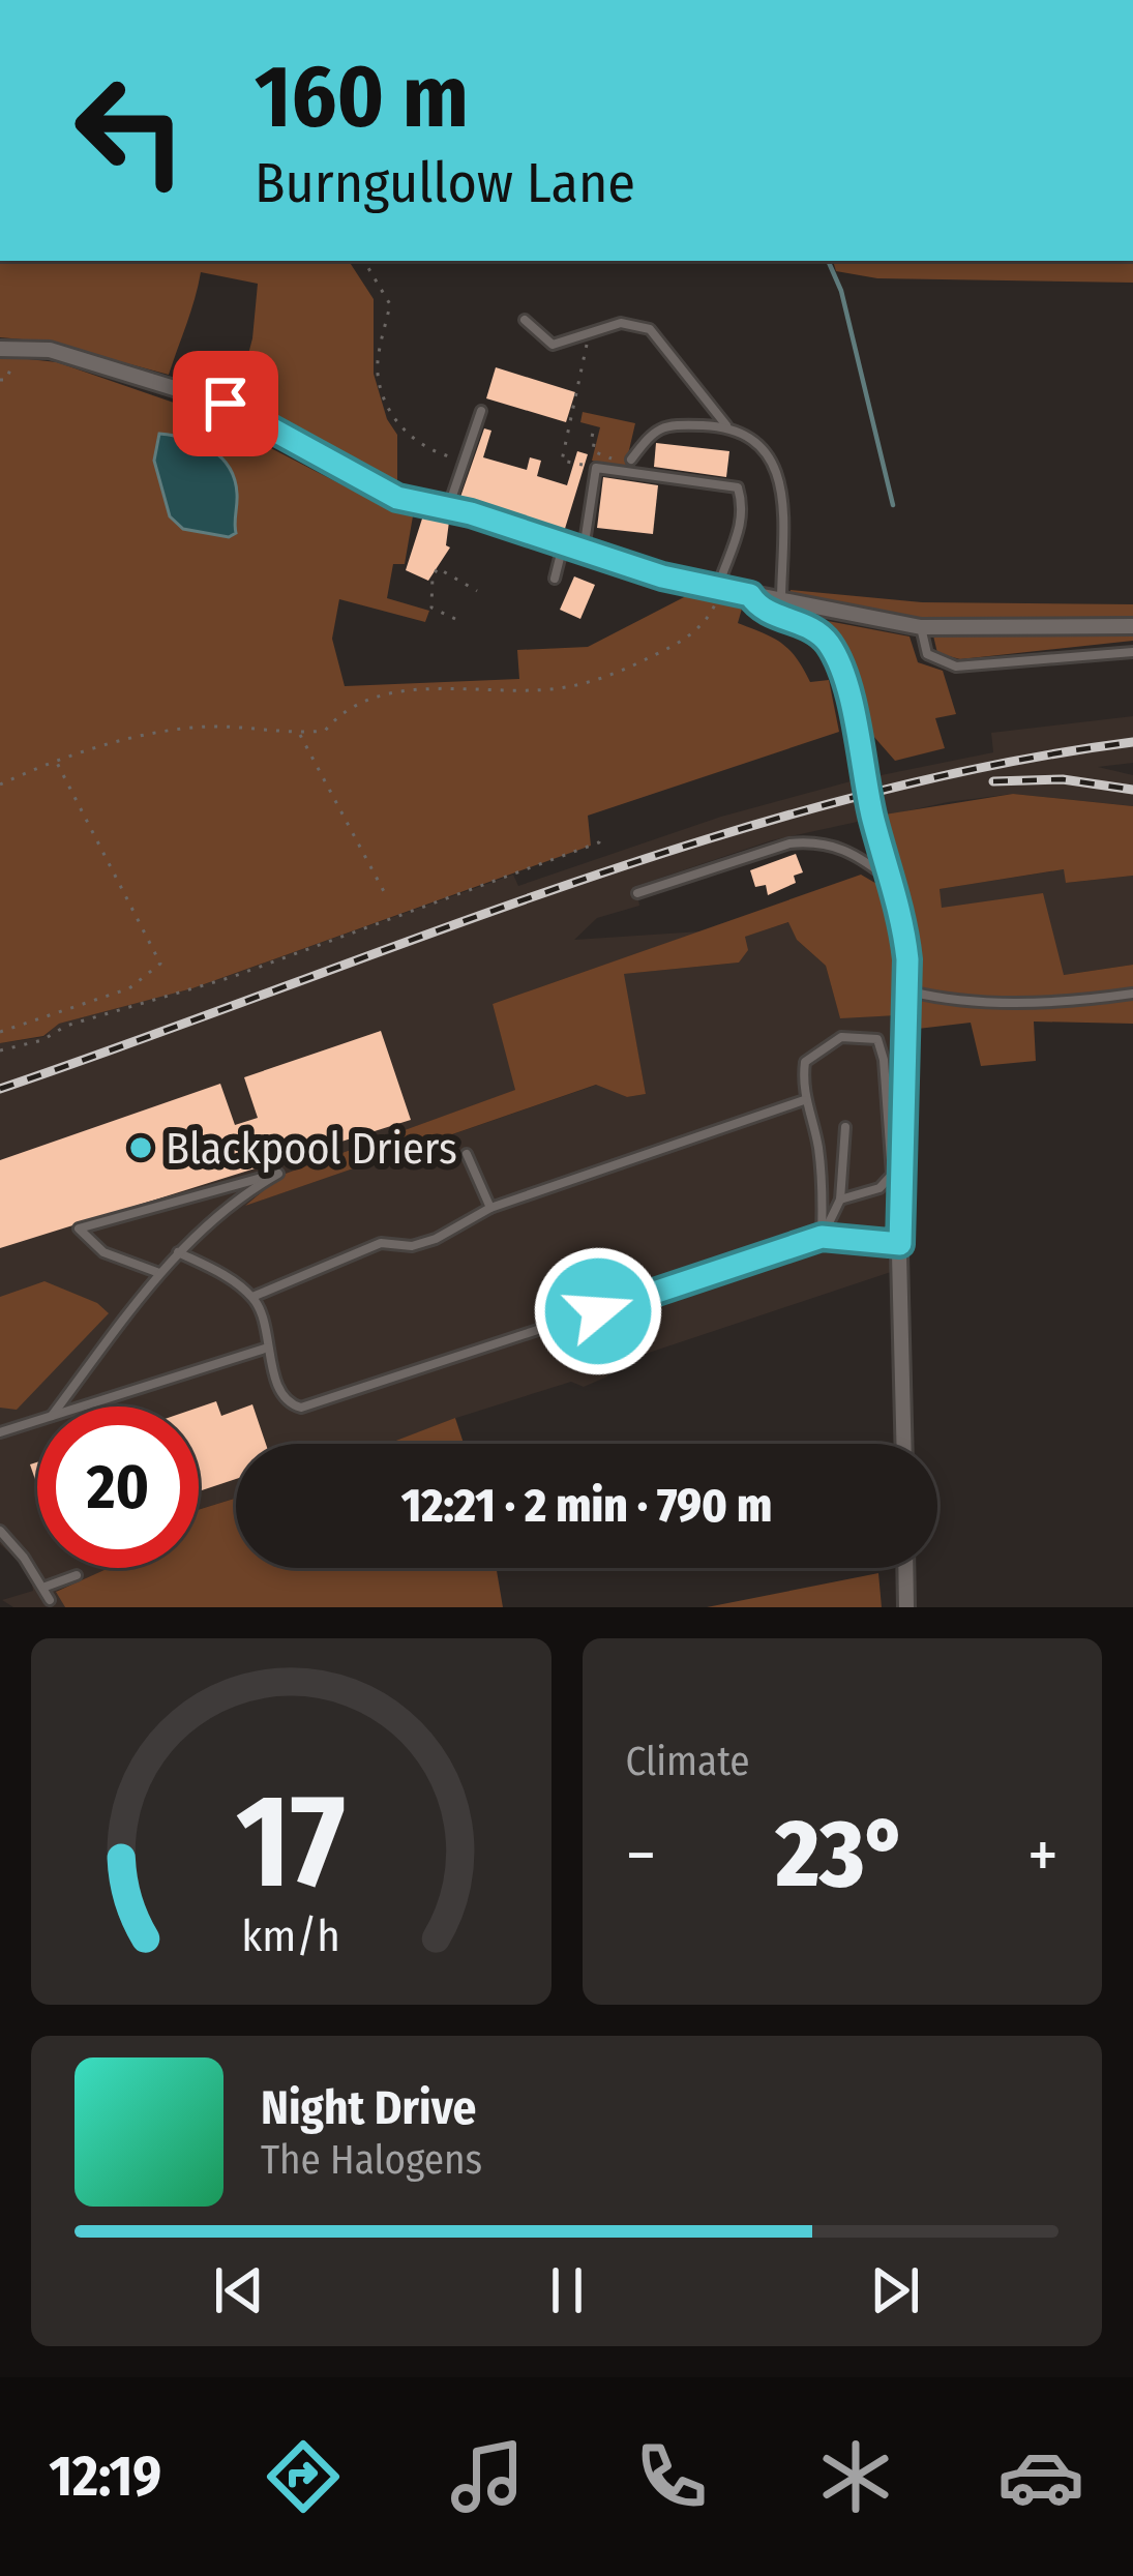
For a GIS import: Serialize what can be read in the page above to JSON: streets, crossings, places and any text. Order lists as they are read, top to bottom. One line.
{"places":["Blackpool Driers"],"page":{"turn":["160 m","Burngullow Lane"],"limit":"20","trip":"12:21 · 2 min · 790 m","tile":"Climate","heat":["−","23°","+"],"song":["Night Drive","The Halogens"],"tabs":"12:19","gauge":["17","km/h"]}}
